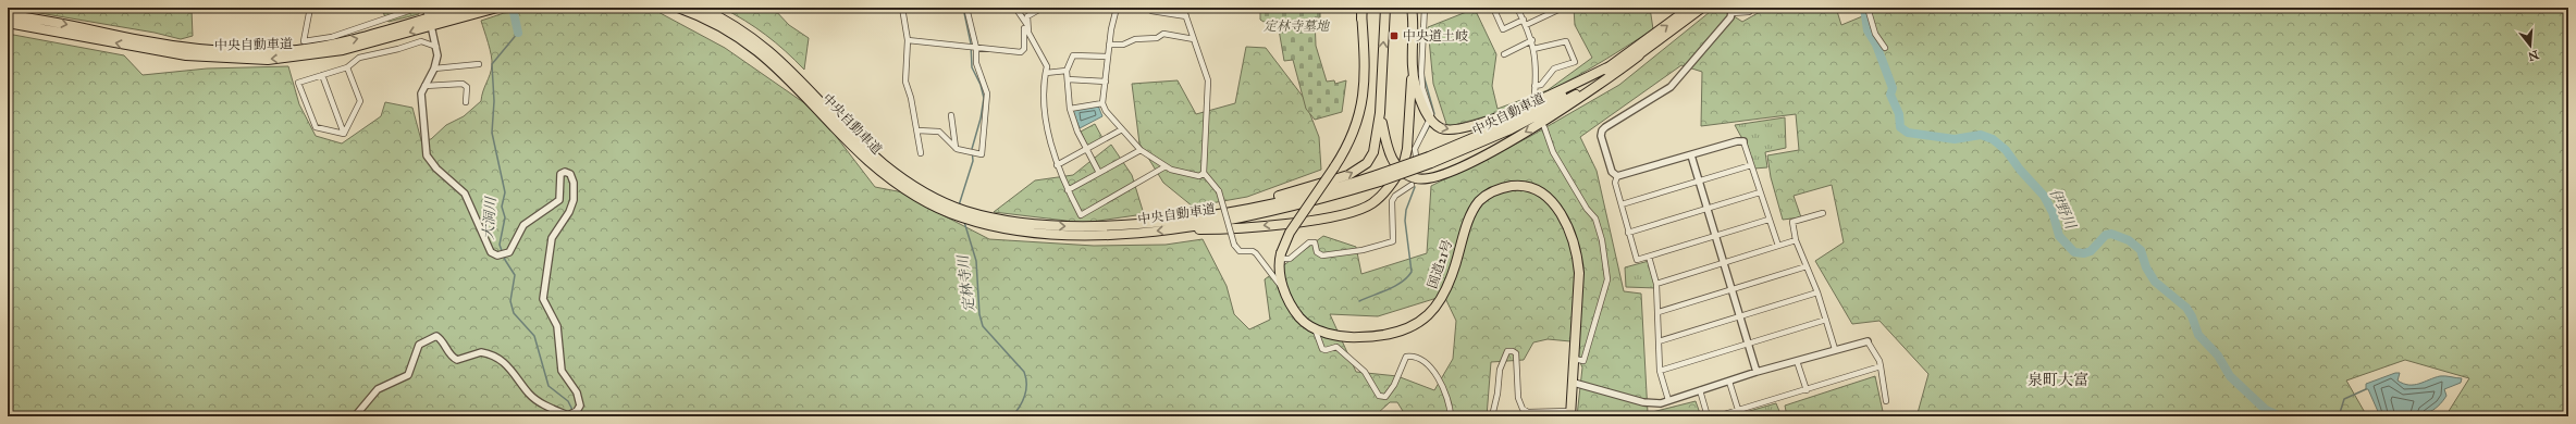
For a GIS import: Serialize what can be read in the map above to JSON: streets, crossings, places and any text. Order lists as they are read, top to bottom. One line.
{"streets":{"highway":["中央自動車道","国道21号"]},"districts":["泉町大富"],"water":["伊野川","大洞川","定林寺川"],"parks":["定林寺墓地"],"places":{"transit":["中央道土岐"]},"north":"bottom"}
